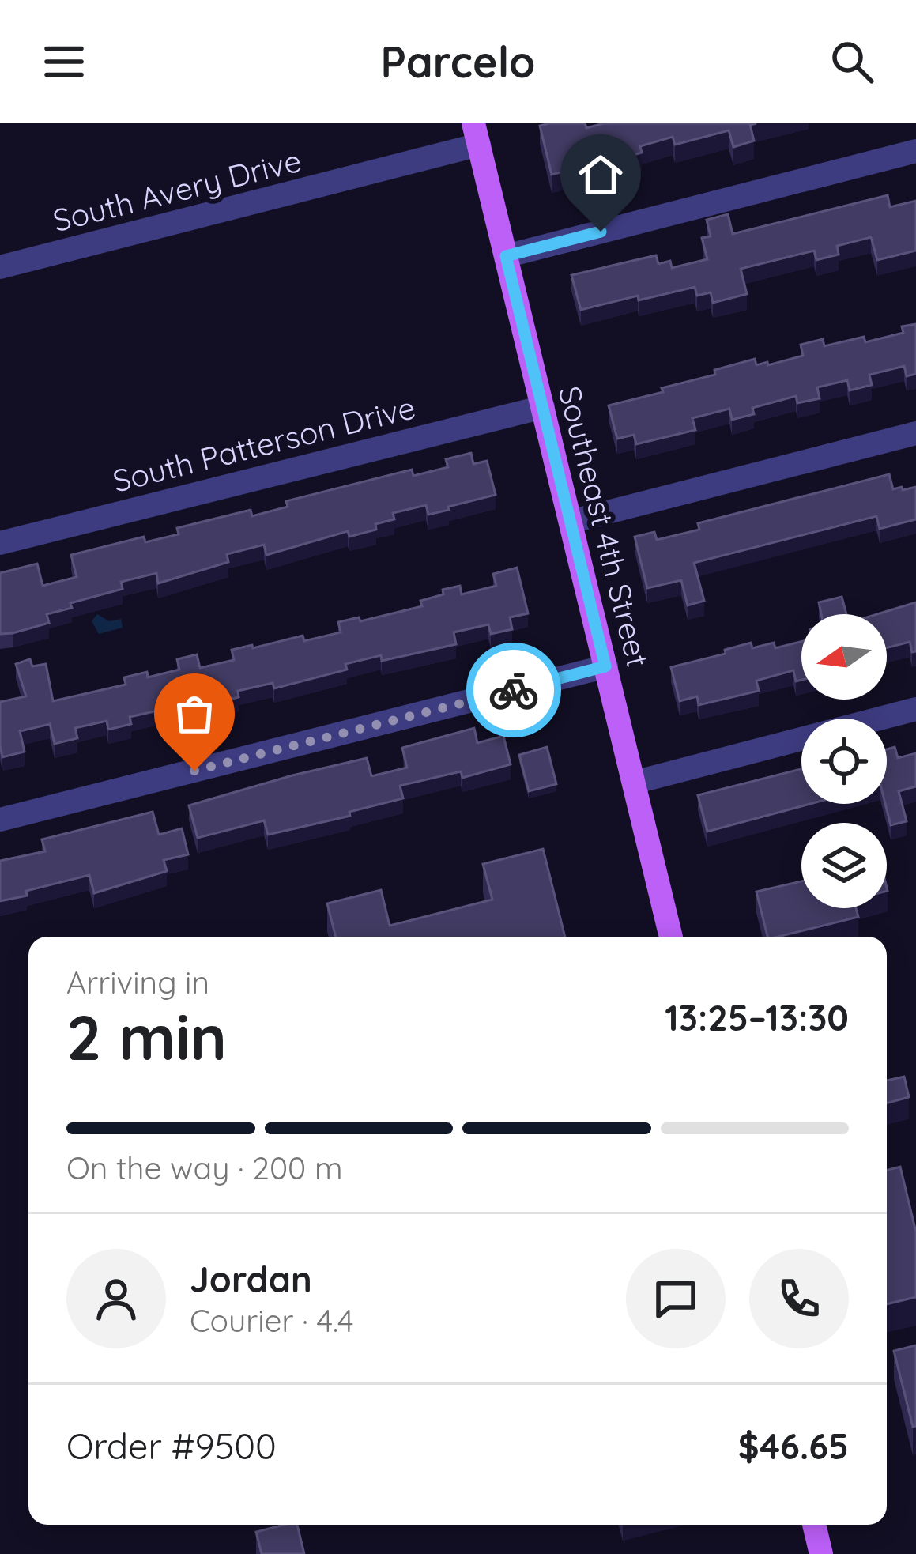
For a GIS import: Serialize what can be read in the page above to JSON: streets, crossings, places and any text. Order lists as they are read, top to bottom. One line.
{"streets":{"main road":["Southeast 4th Street"],"street":["South Avery Drive","South Patterson Drive"]},"crossings":[["South Avery Drive","Southeast 4th Street"],["South Patterson Drive","Southeast 4th Street"]],"north":"left","page":{"header":"Parcelo","heading":["2 min","Arriving in","13:25–13:30"],"panel":["Jordan","Courier · 4.4","Order #9500","$46.65"],"bar":"On the way · 200 m"}}
